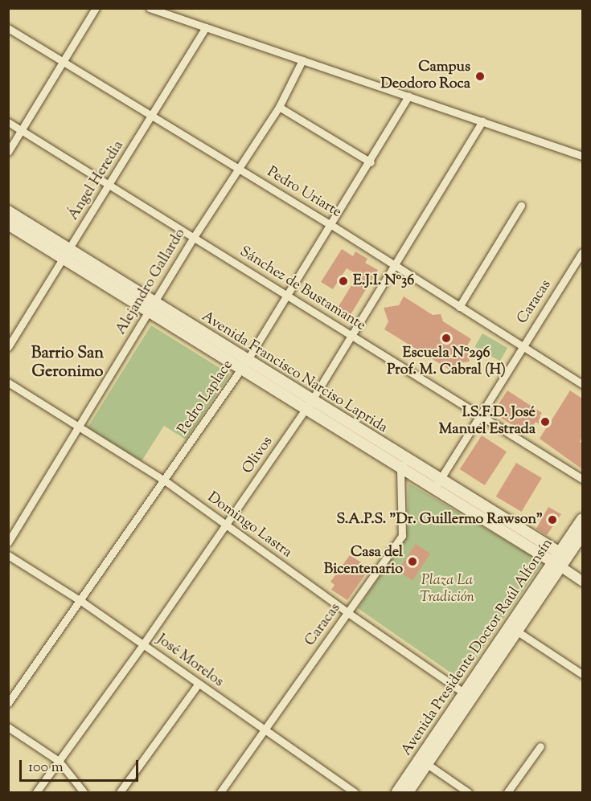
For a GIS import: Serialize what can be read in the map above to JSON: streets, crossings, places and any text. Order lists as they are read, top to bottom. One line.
{"streets":{"main road":["Avenida Francisco Narciso Laprida","Avenida Presidente Doctor Raúl Alfonsín"],"street":["Ángel Heredia","Pedro Uriarte","Alejandro Gallardo","Sánchez de Bustamante","Caracas","Pedro Laplace","Olivos","Domingo Lastra","José Morelos"]},"crossings":[["Ángel Heredia","Pedro Uriarte"],["Ángel Heredia","Sánchez de Bustamante"],["Ángel Heredia","Avenida Francisco Narciso Laprida"],["Pedro Uriarte","Alejandro Gallardo"],["Pedro Uriarte","Caracas"],["Pedro Uriarte","Pedro Laplace"],["Pedro Uriarte","Olivos"],["Alejandro Gallardo","Sánchez de Bustamante"],["Alejandro Gallardo","Avenida Francisco Narciso Laprida"],["Alejandro Gallardo","Domingo Lastra"],["Sánchez de Bustamante","Caracas"],["Sánchez de Bustamante","Pedro Laplace"],["Sánchez de Bustamante","Olivos"],["Caracas","Avenida Francisco Narciso Laprida"],["Caracas","Domingo Lastra"],["Caracas","José Morelos"],["Avenida Francisco Narciso Laprida","Pedro Laplace"],["Avenida Francisco Narciso Laprida","Olivos"],["Avenida Francisco Narciso Laprida","Avenida Presidente Doctor Raúl Alfonsín"],["Pedro Laplace","Domingo Lastra"],["Pedro Laplace","José Morelos"],["Olivos","Domingo Lastra"],["Olivos","José Morelos"],["Domingo Lastra","Avenida Presidente Doctor Raúl Alfonsín"]],"districts":["Barrio San Geronimo"],"parks":["Plaza La Tradición"],"places":["Campus Deodoro Roca","E.J.I. Nº36","Escuela Nº296 Prof. M. Cabral (H)","I.S.F.D. José Manuel Estrada","S.A.P.S. \"Dr. Guillermo Rawson\"","Casa del Bicentenario"],"scale_bar":"100 m"}
